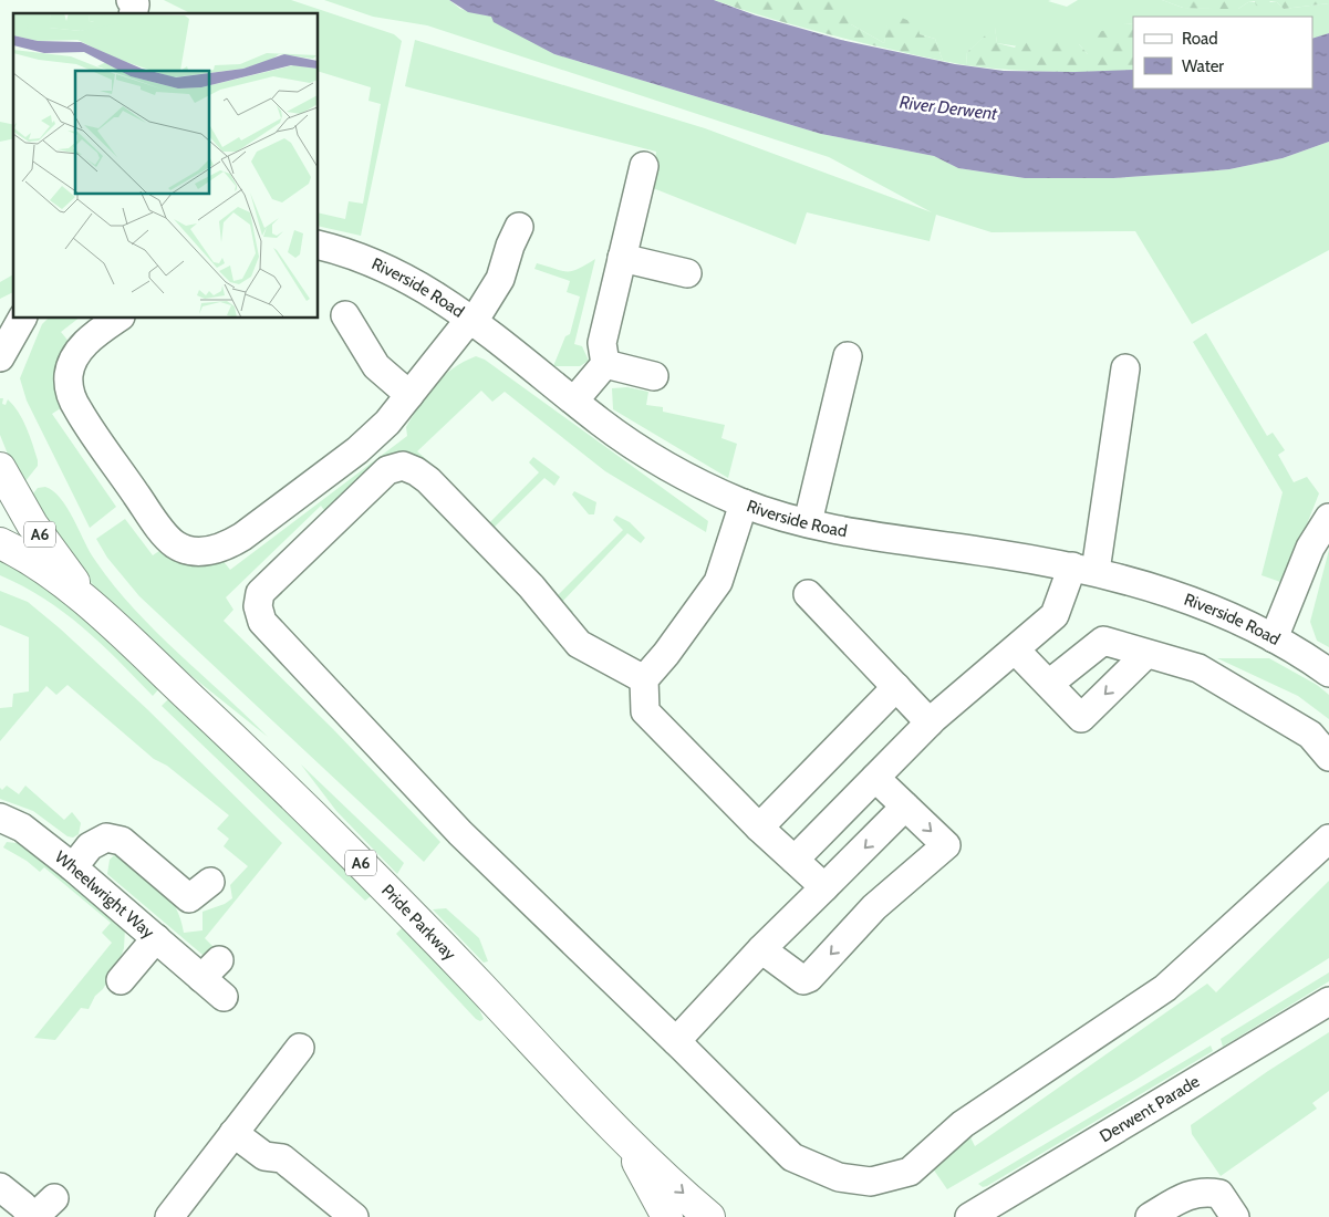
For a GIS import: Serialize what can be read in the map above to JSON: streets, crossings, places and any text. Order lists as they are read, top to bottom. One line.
{"streets":{"main road":["A6","Pride Parkway"],"street":["Riverside Road","Wheelwright Way","Derwent Parade"]},"water":["River Derwent"],"legend":["Road","Water"]}
